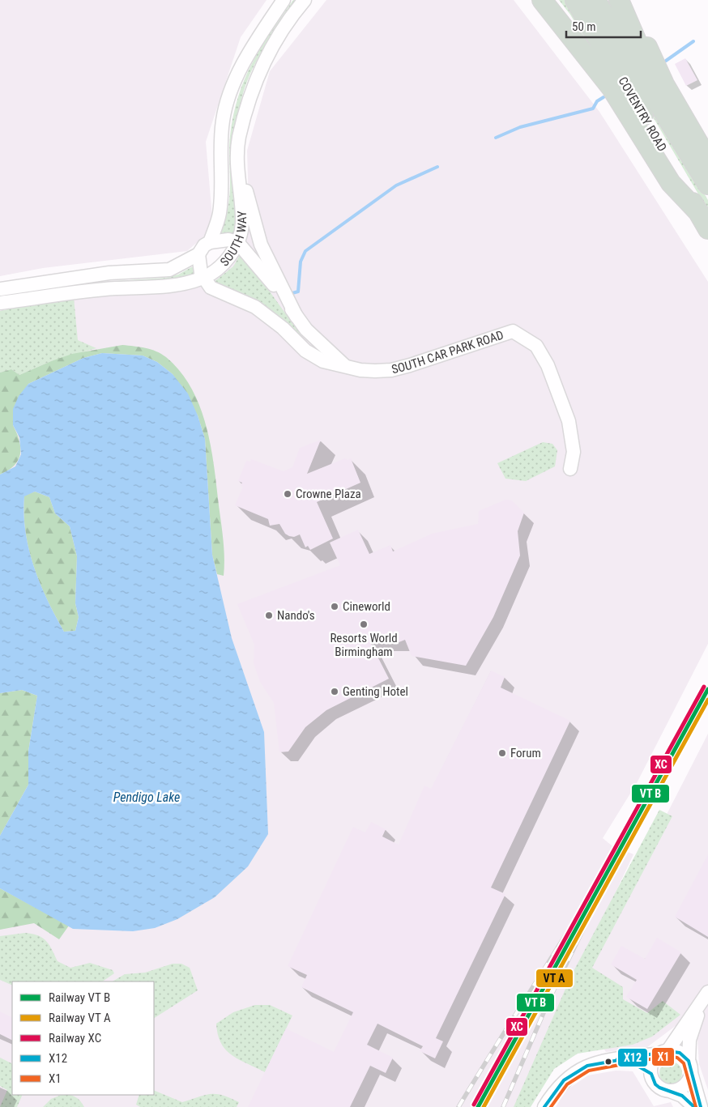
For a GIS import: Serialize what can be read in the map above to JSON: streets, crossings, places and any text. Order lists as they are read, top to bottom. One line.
{"streets":{"highway":["COVENTRY ROAD"],"street":["SOUTH WAY","SOUTH CAR PARK ROAD"]},"crossings":[["SOUTH WAY","SOUTH CAR PARK ROAD"]],"water":["Pendigo Lake"],"places":["Crowne Plaza","Cineworld","Nando's","Resorts World Birmingham","Genting Hotel","Forum"],"lines":["rail line XC","transit line X12","transit line X1"],"legend":["Railway VT B","Railway VT A","Railway XC","X12","X1"],"scale_bar":"50 m"}
